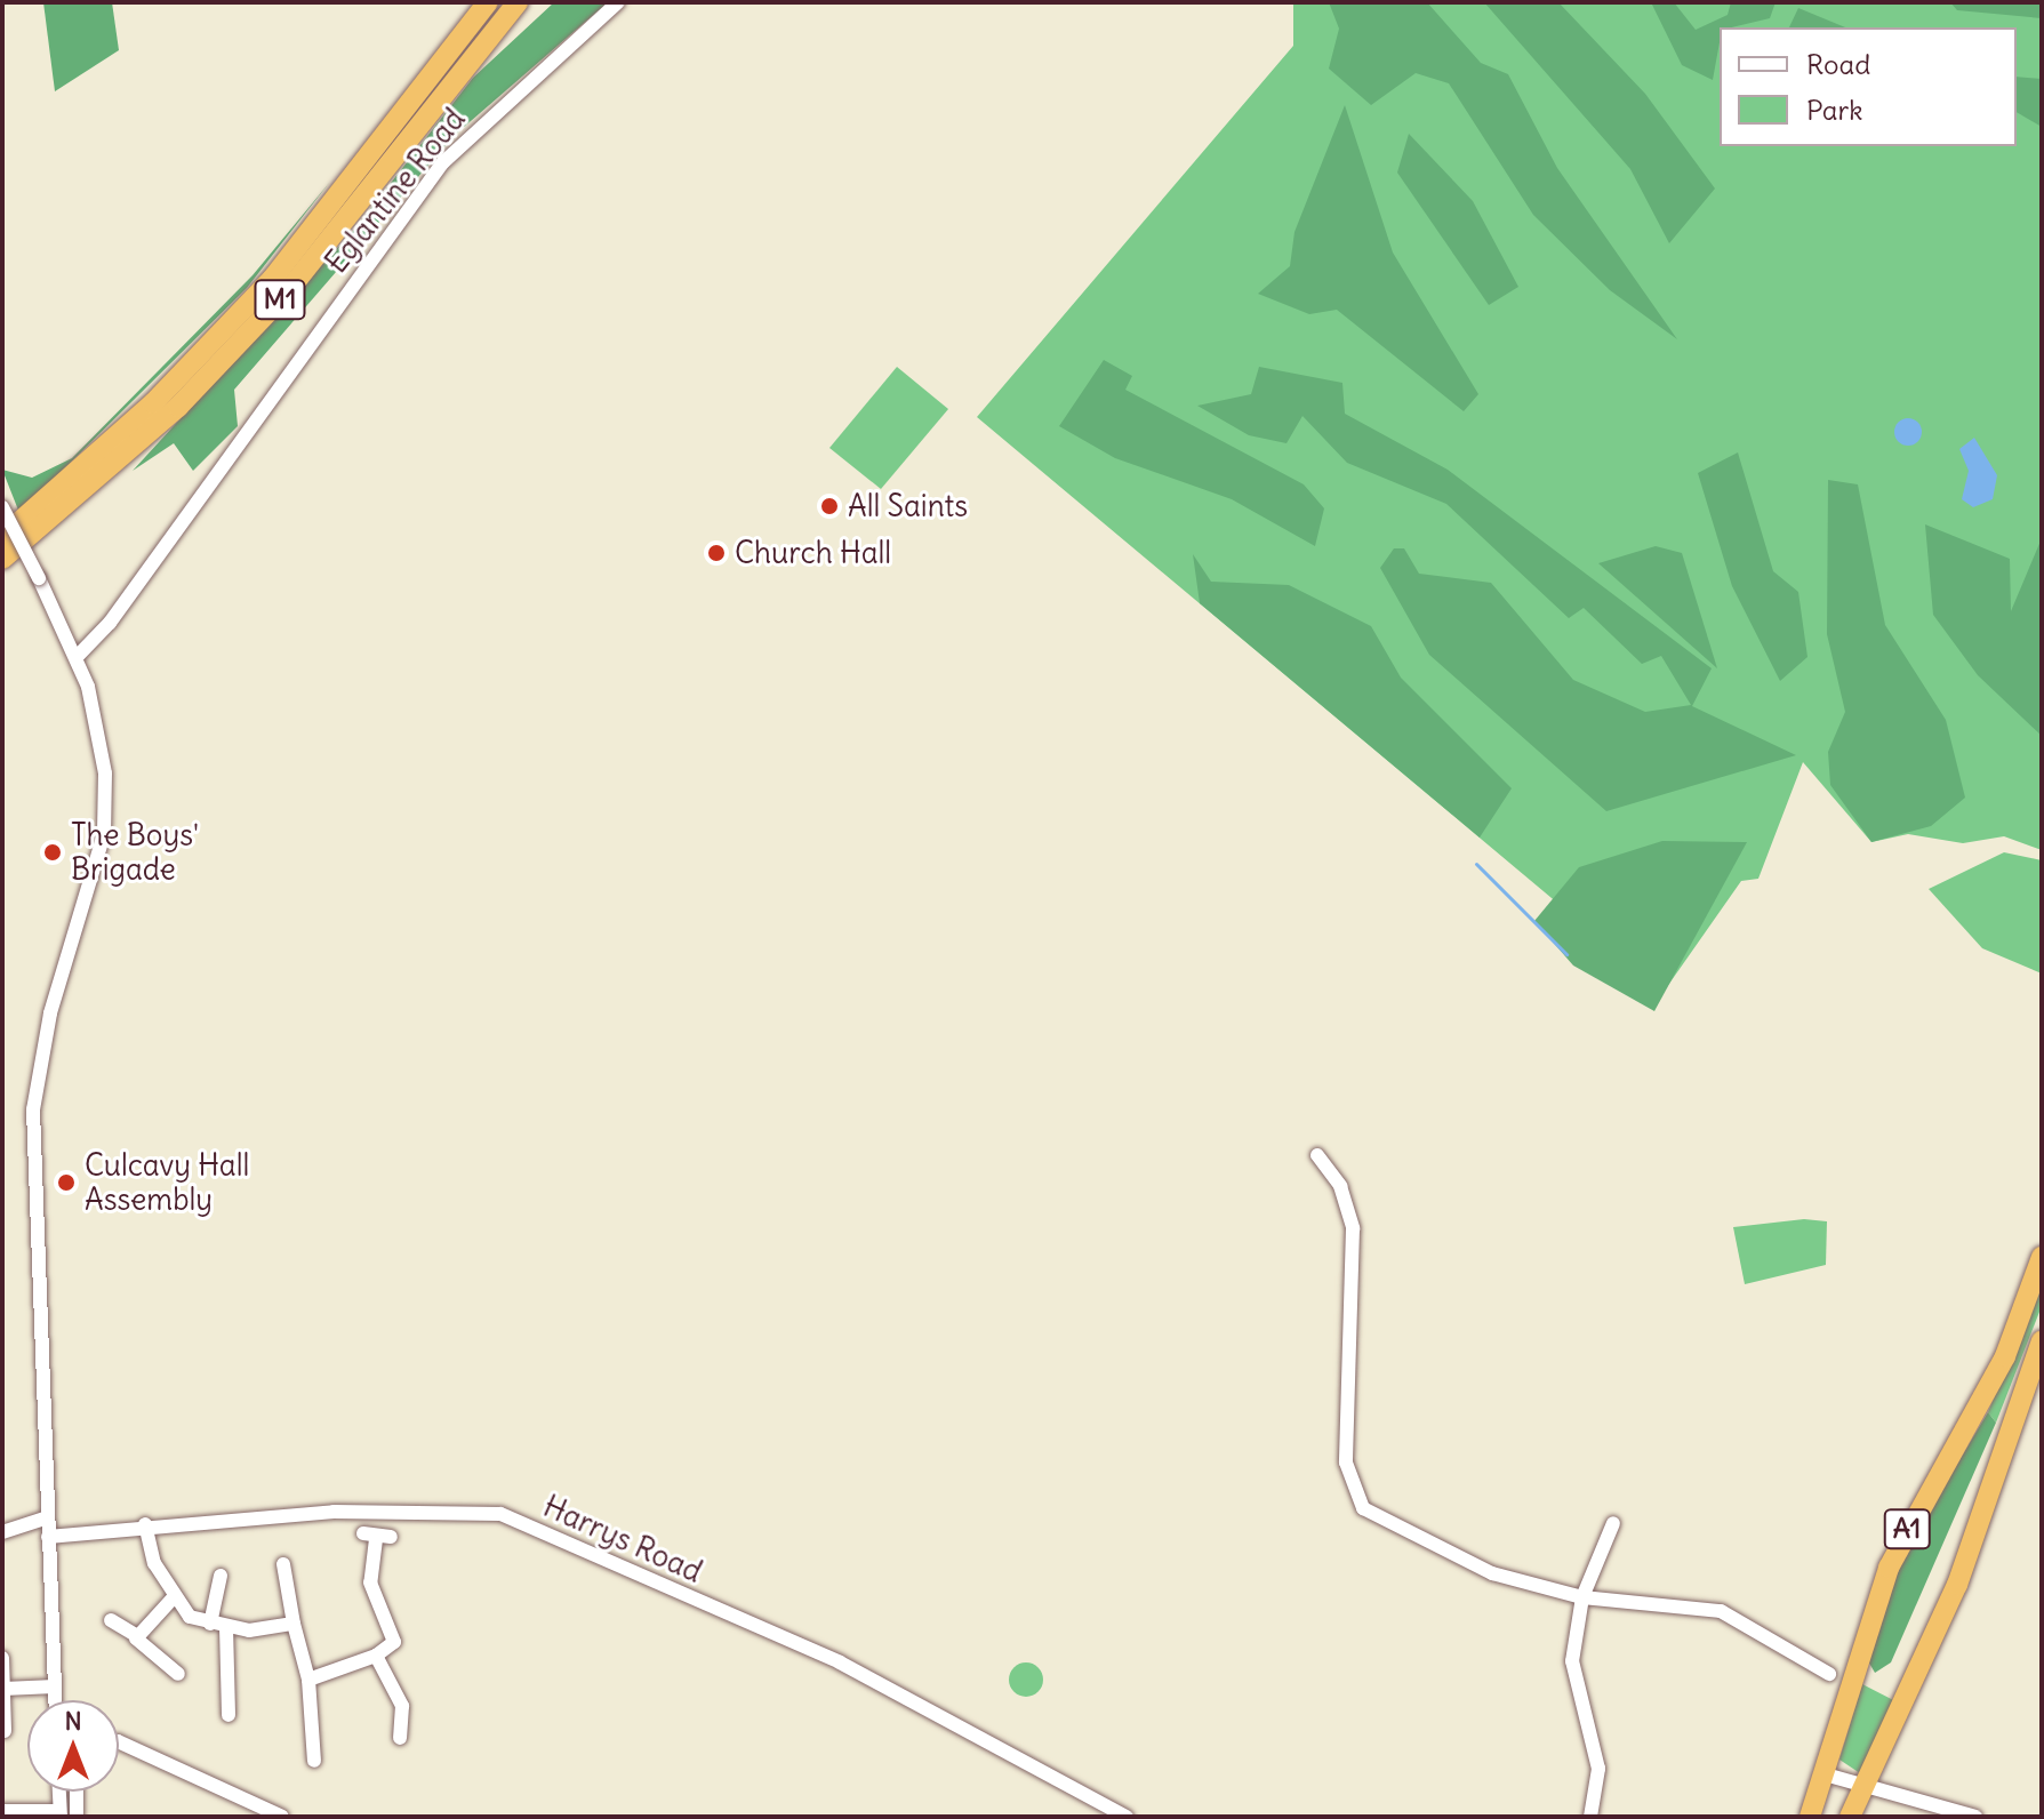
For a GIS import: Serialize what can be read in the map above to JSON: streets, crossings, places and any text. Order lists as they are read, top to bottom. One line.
{"streets":{"highway":["M1","A1"],"street":["Eglantine Road","Harrys Road"]},"places":["All Saints","Church Hall","The Boys' Brigade","Culcavy Hall Assembly"],"legend":["Road","Park"],"north":"top"}
